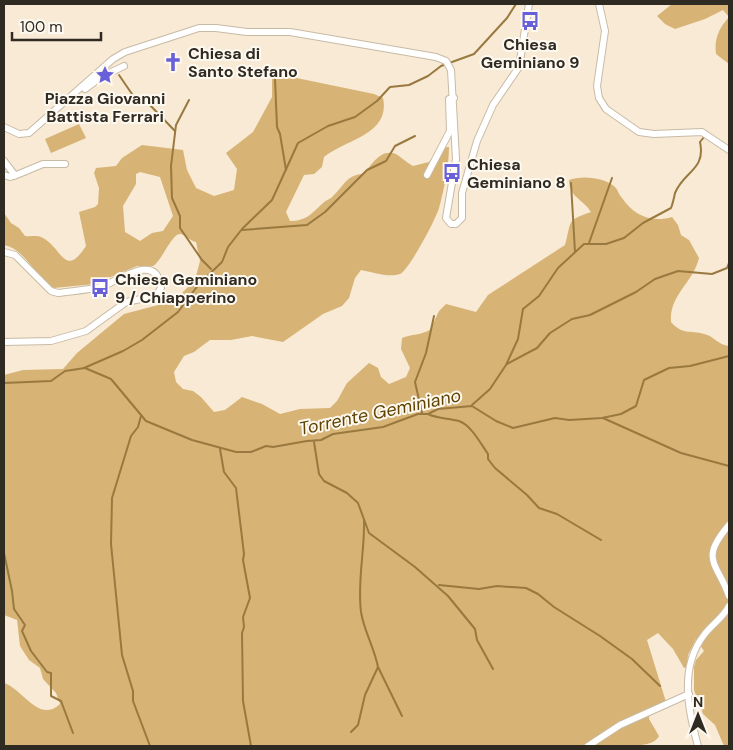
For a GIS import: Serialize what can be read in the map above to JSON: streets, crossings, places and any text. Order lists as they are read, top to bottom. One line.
{"water":["Torrente Geminiano"],"places":{"bus stop":["Chiesa Geminiano 9","Chiesa Geminiano 8","Chiesa Geminiano 9 / Chiapperino"],"church":["Chiesa di Santo Stefano"],"place":["Piazza Giovanni Battista Ferrari"]},"scale_bar":"100 m","north":"top"}
